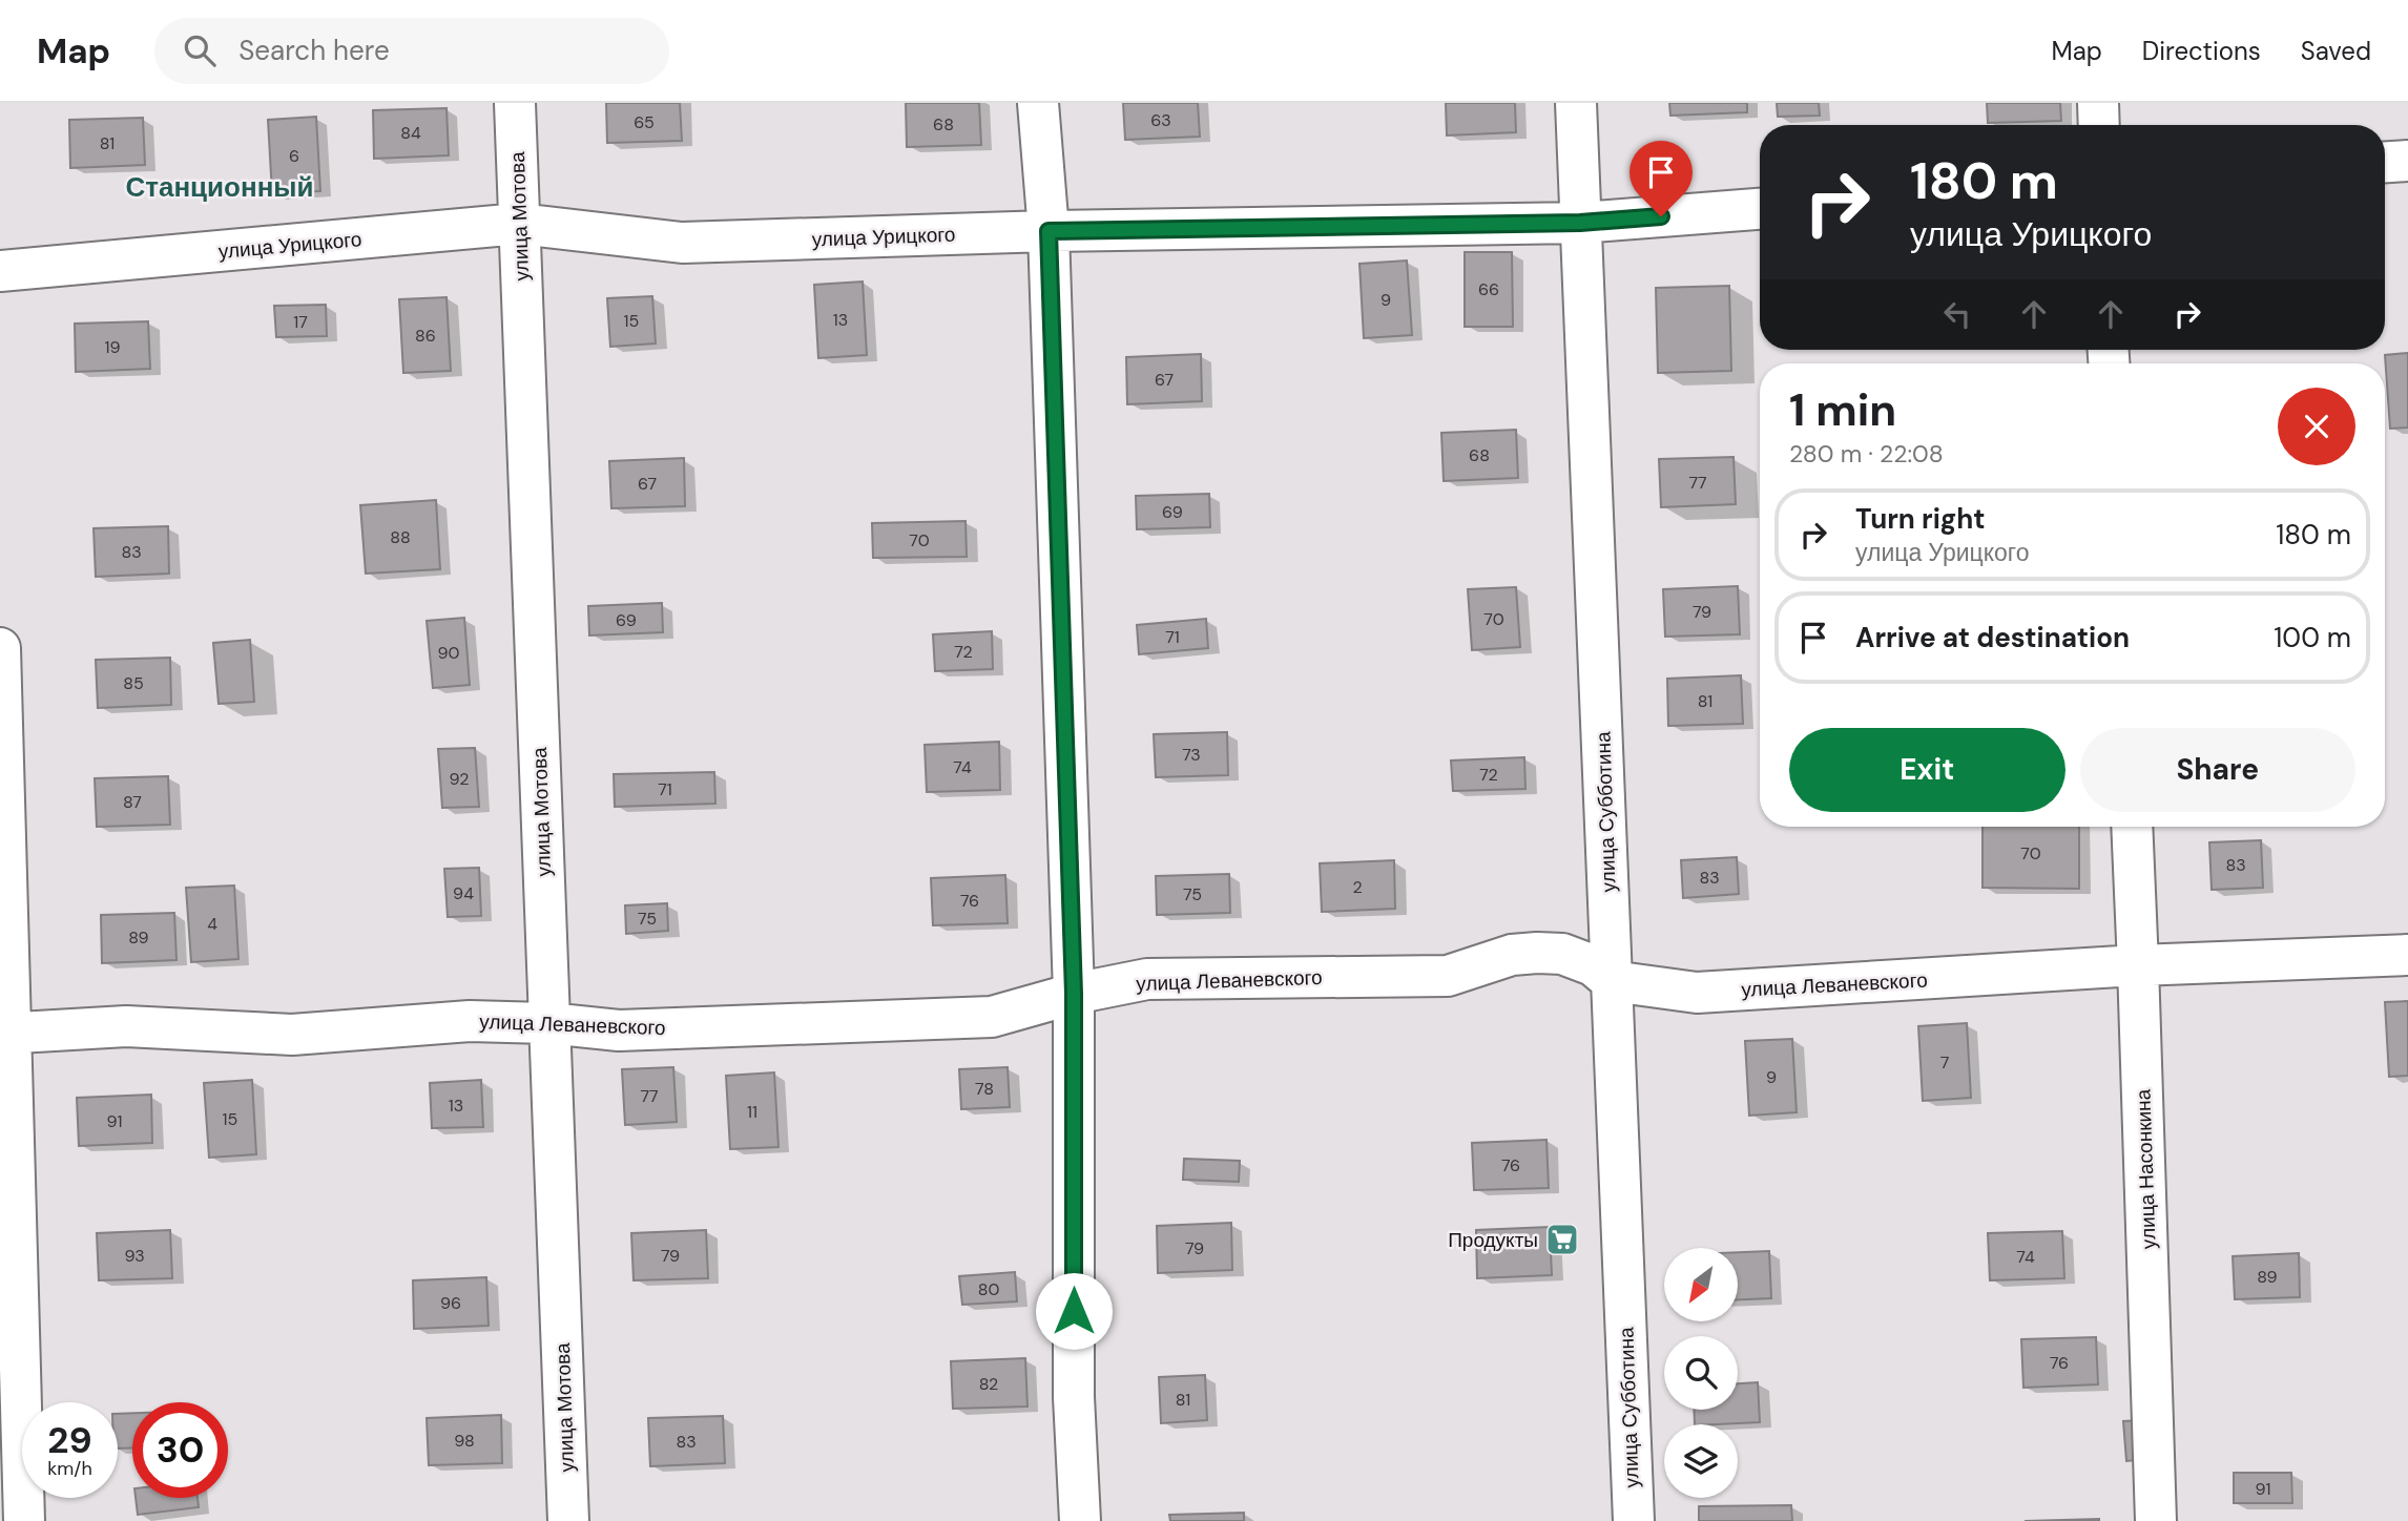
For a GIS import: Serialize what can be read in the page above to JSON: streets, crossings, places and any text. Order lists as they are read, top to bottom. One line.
{"streets":{"street":["улица Мотова","улица Урицкого","улица Субботина","улица Леваневского","улица Насонкина"]},"crossings":[["улица Мотова","улица Урицкого"],["улица Мотова","улица Леваневского"],["улица Урицкого","улица Субботина"],["улица Субботина","улица Леваневского"],["улица Леваневского","улица Насонкина"]],"districts":["Станционный"],"places":{"supermarket":["Продукты"]},"house_numbers":["63","65","68","84","81","6","66","9","13","15","17","86","19","67","68","77","67","69","88","70","83","79","70","69","71","72","90","85","81","73","74","72","92","71","87","70","83","83","2","94","75","76","75","4","89","7","9","78","77","13","11","15","91","76","79","93","79","74","89","80","96","76","82","81","98","83","91"],"north":"bottom left","page":{"header":"Map","search":"Search here","nav":["Map","Directions","Saved"],"turn":["180 m","улица Урицкого"],"heading":["1 min","280 m · 22:08"],"list":[{"name":"Turn right","note":"улица Урицкого","value":"180 m"},{"name":"Arrive at destination","value":"100 m"}],"buttons":["Exit","Share"],"speed":"29 km/h","limit":"30"}}
